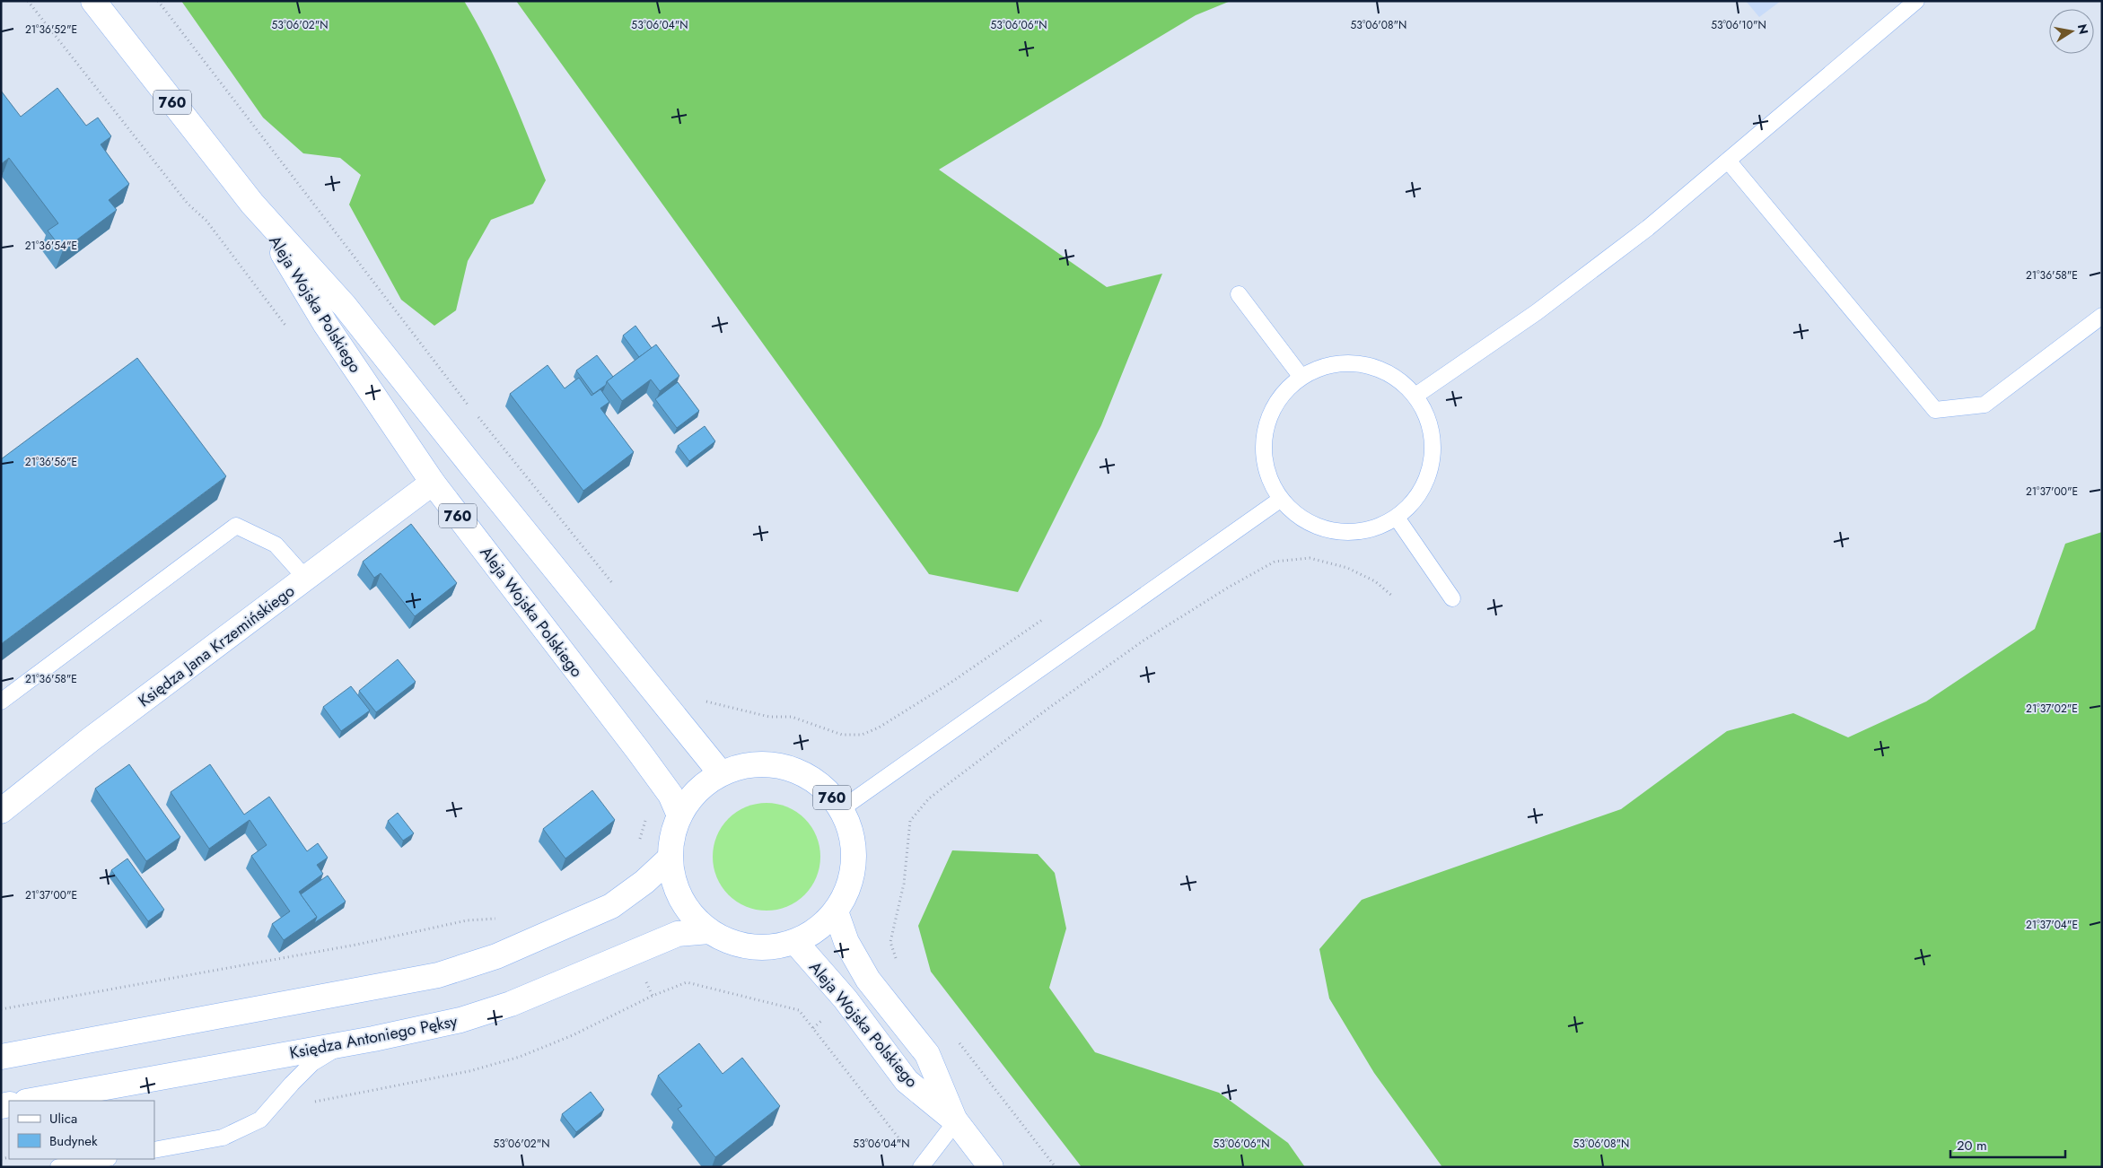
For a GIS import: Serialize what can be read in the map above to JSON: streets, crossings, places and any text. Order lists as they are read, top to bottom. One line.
{"streets":{"main road":["760","Aleja Wojska Polskiego","Księdza Jana Krzemińskiego","Księdza Antoniego Pęksy"]},"crossings":[["760","Aleja Wojska Polskiego"],["760","Księdza Antoniego Pęksy"],["Aleja Wojska Polskiego","Księdza Jana Krzemińskiego"]],"legend":["Ulica","Budynek"],"scale_bar":"20 m","north":"right","coordinates":["53°06'02\"N","53°06'04\"N","53°06'06\"N","53°06'08\"N","53°06'10\"N","21°36'52\"E","21°36'54\"E","21°36'58\"E","21°36'56\"E","21°37'00\"E","21°37'02\"E","21°37'04\"E"]}
